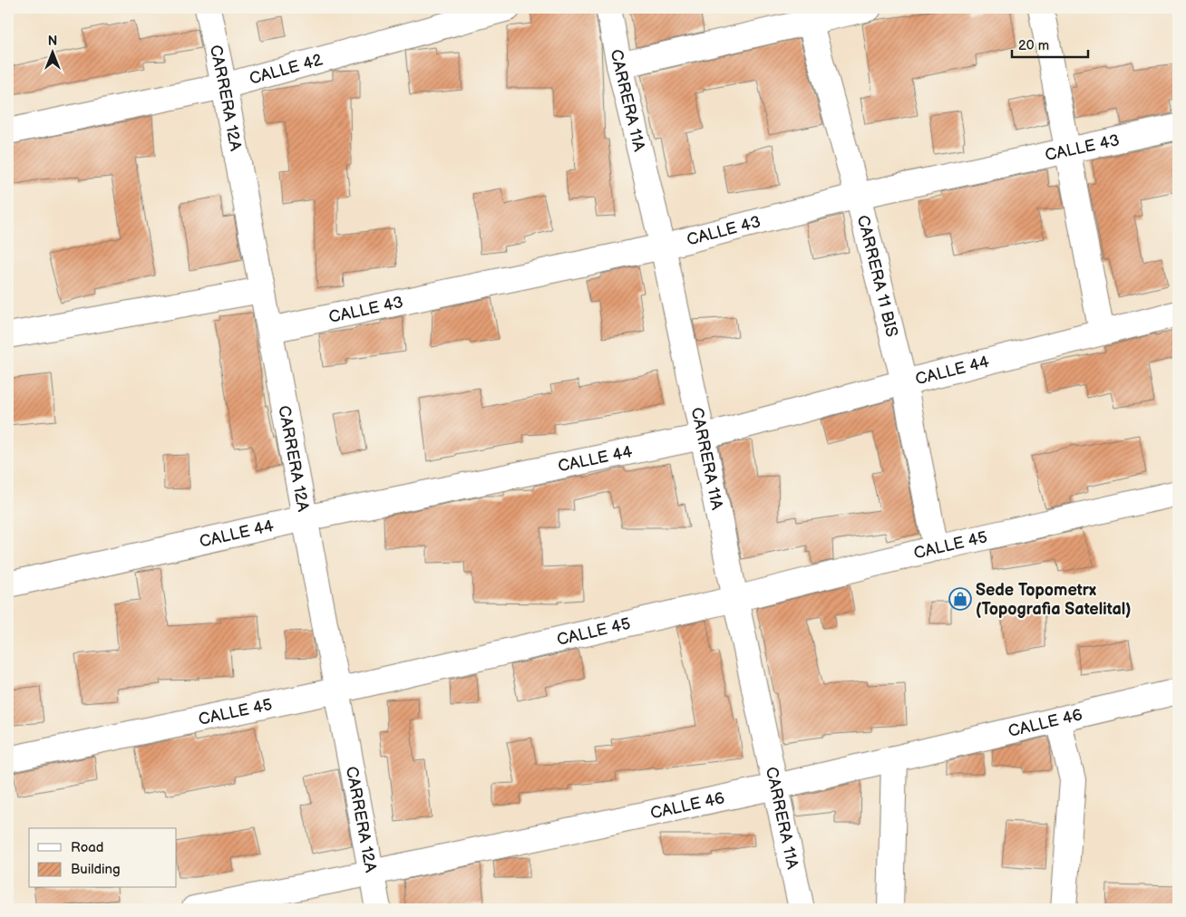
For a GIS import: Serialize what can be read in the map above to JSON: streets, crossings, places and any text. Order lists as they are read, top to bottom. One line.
{"streets":{"street":["CALLE 42","CARRERA 12A","CARRERA 11A","CALLE 43","CARRERA 11 BIS","CALLE 44","CALLE 45","CALLE 46"]},"crossings":[["CALLE 42","CARRERA 12A"],["CARRERA 12A","CALLE 43"],["CARRERA 12A","CALLE 44"],["CARRERA 12A","CALLE 45"],["CARRERA 12A","CALLE 46"],["CARRERA 11A","CALLE 43"],["CARRERA 11A","CALLE 44"],["CARRERA 11A","CALLE 45"],["CARRERA 11A","CALLE 46"],["CALLE 43","CARRERA 11 BIS"],["CARRERA 11 BIS","CALLE 44"],["CARRERA 11 BIS","CALLE 45"]],"places":{"shop":["Sede Topometrx (Topografia Satelital)"]},"legend":["Road","Building"],"scale_bar":"20 m","north":"top"}
